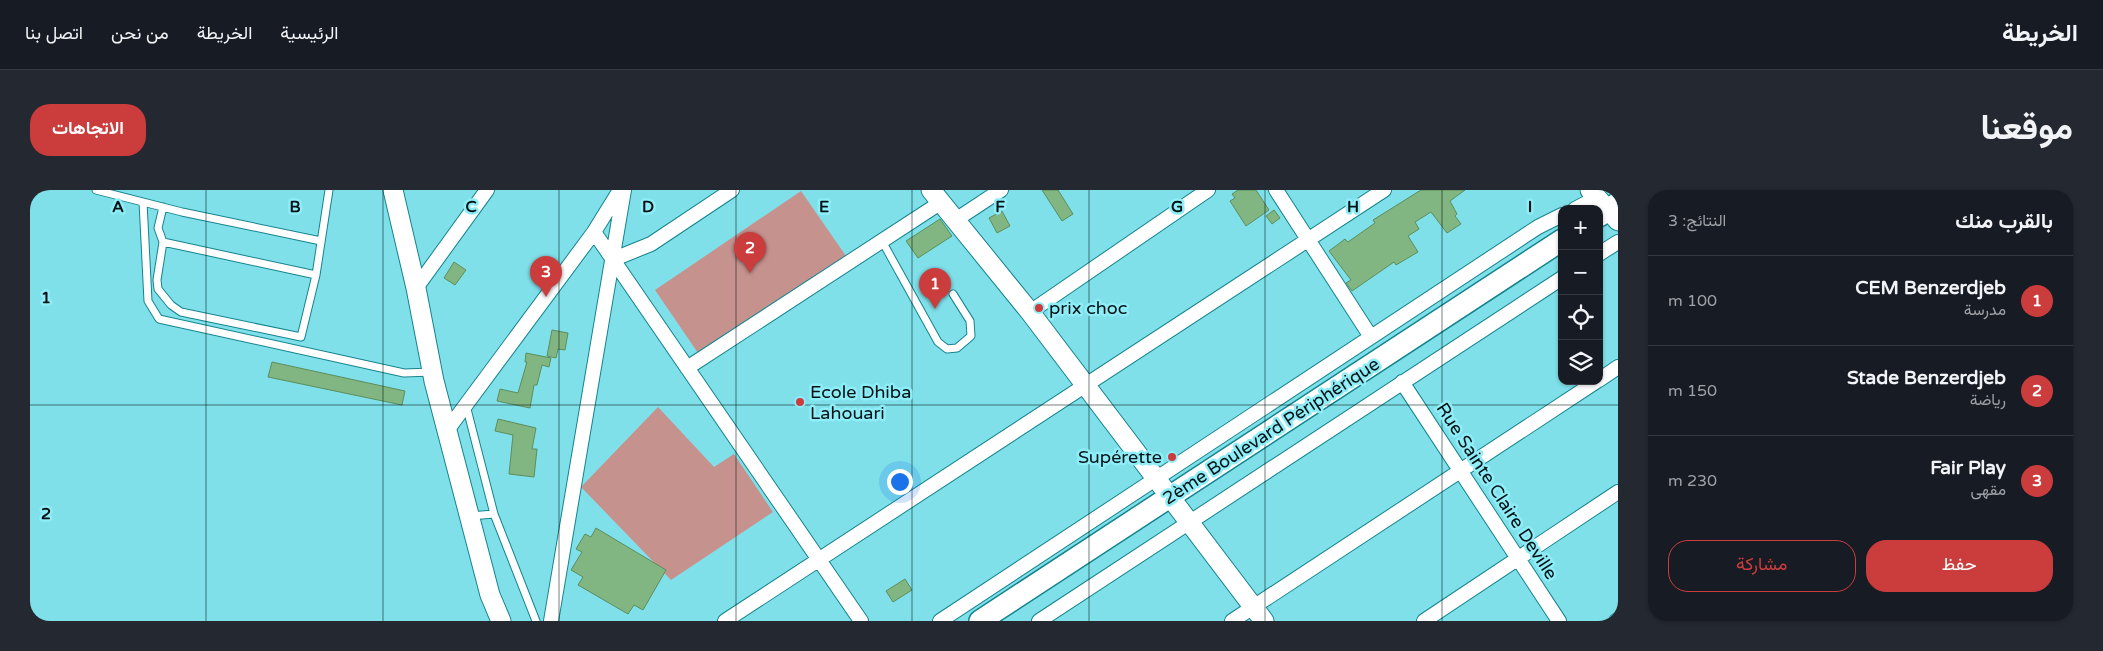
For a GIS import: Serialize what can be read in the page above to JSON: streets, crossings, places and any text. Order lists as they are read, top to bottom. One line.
{"streets":{"main road":["2ème Boulevard Périphérique"],"street":["Rue Sainte Claire Deville"]},"places":["prix choc","Ecole Dhiba Lahouari","Supérette"],"page":{"header":"الخريطة","nav":["الرئيسية","الخريطة","من نحن","اتصل بنا"],"title":"موقعنا","buttons":["الاتجاهات",["حفظ","مشاركة"]],"heading":["بالقرب منك","النتائج: 3"],"map_buttons":["+","−"],"pins":["2","3","1"],"list":[{"mark":"1","name":"CEM Benzerdjeb","note":"مدرسة","value":"100 m"},{"mark":"2","name":"Stade Benzerdjeb","note":"رياضة","value":"150 m"},{"mark":"3","name":"Fair Play","note":"مقهى","value":"230 m"}]},"grid":{"columns":["A","B","C","D","E","F","G","H","I"],"rows":["1","2"]}}
